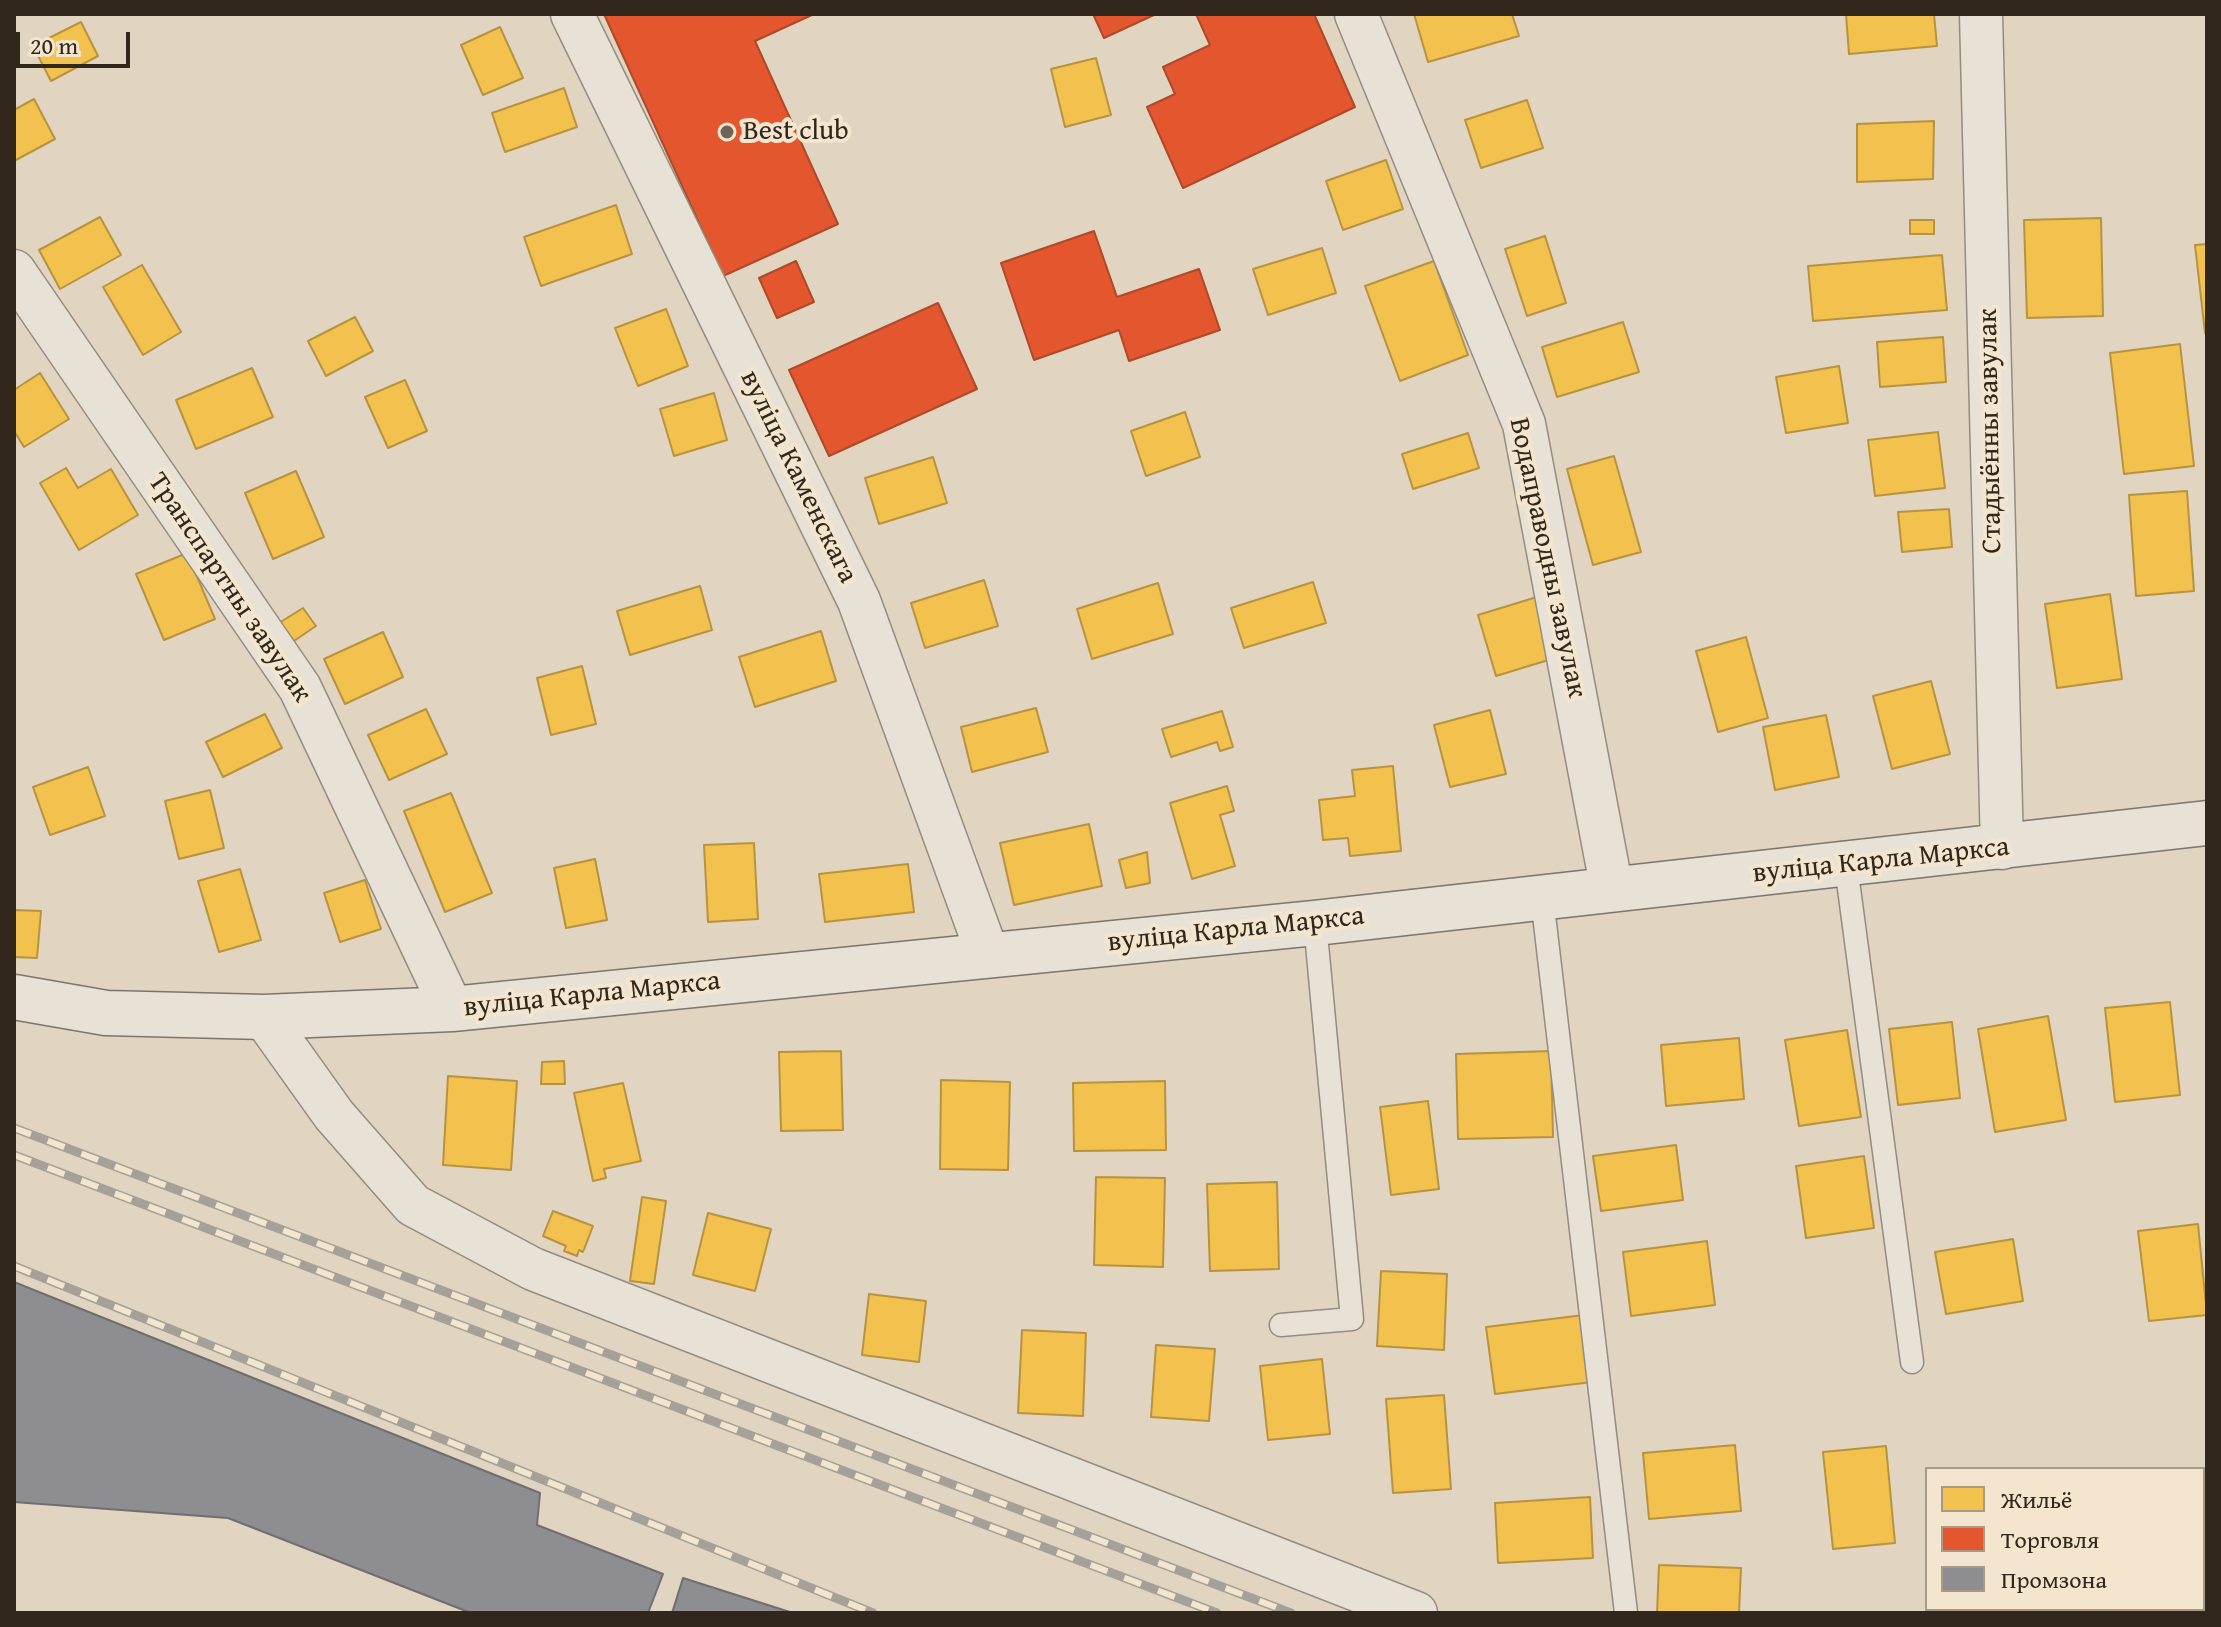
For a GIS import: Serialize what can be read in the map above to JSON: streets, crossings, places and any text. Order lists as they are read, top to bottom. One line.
{"streets":{"main road":["вуліца Карла Маркса"],"street":["Стадыённы завулак","вуліца Каменскага","Водаправодны завулак","Транспартны завулак"]},"crossings":[["Стадыённы завулак","вуліца Карла Маркса"],["вуліца Каменскага","вуліца Карла Маркса"],["Водаправодны завулак","вуліца Карла Маркса"],["Транспартны завулак","вуліца Карла Маркса"]],"places":["Best club"],"legend":["Жильё","Торговля","Промзона"],"scale_bar":"20 m"}
